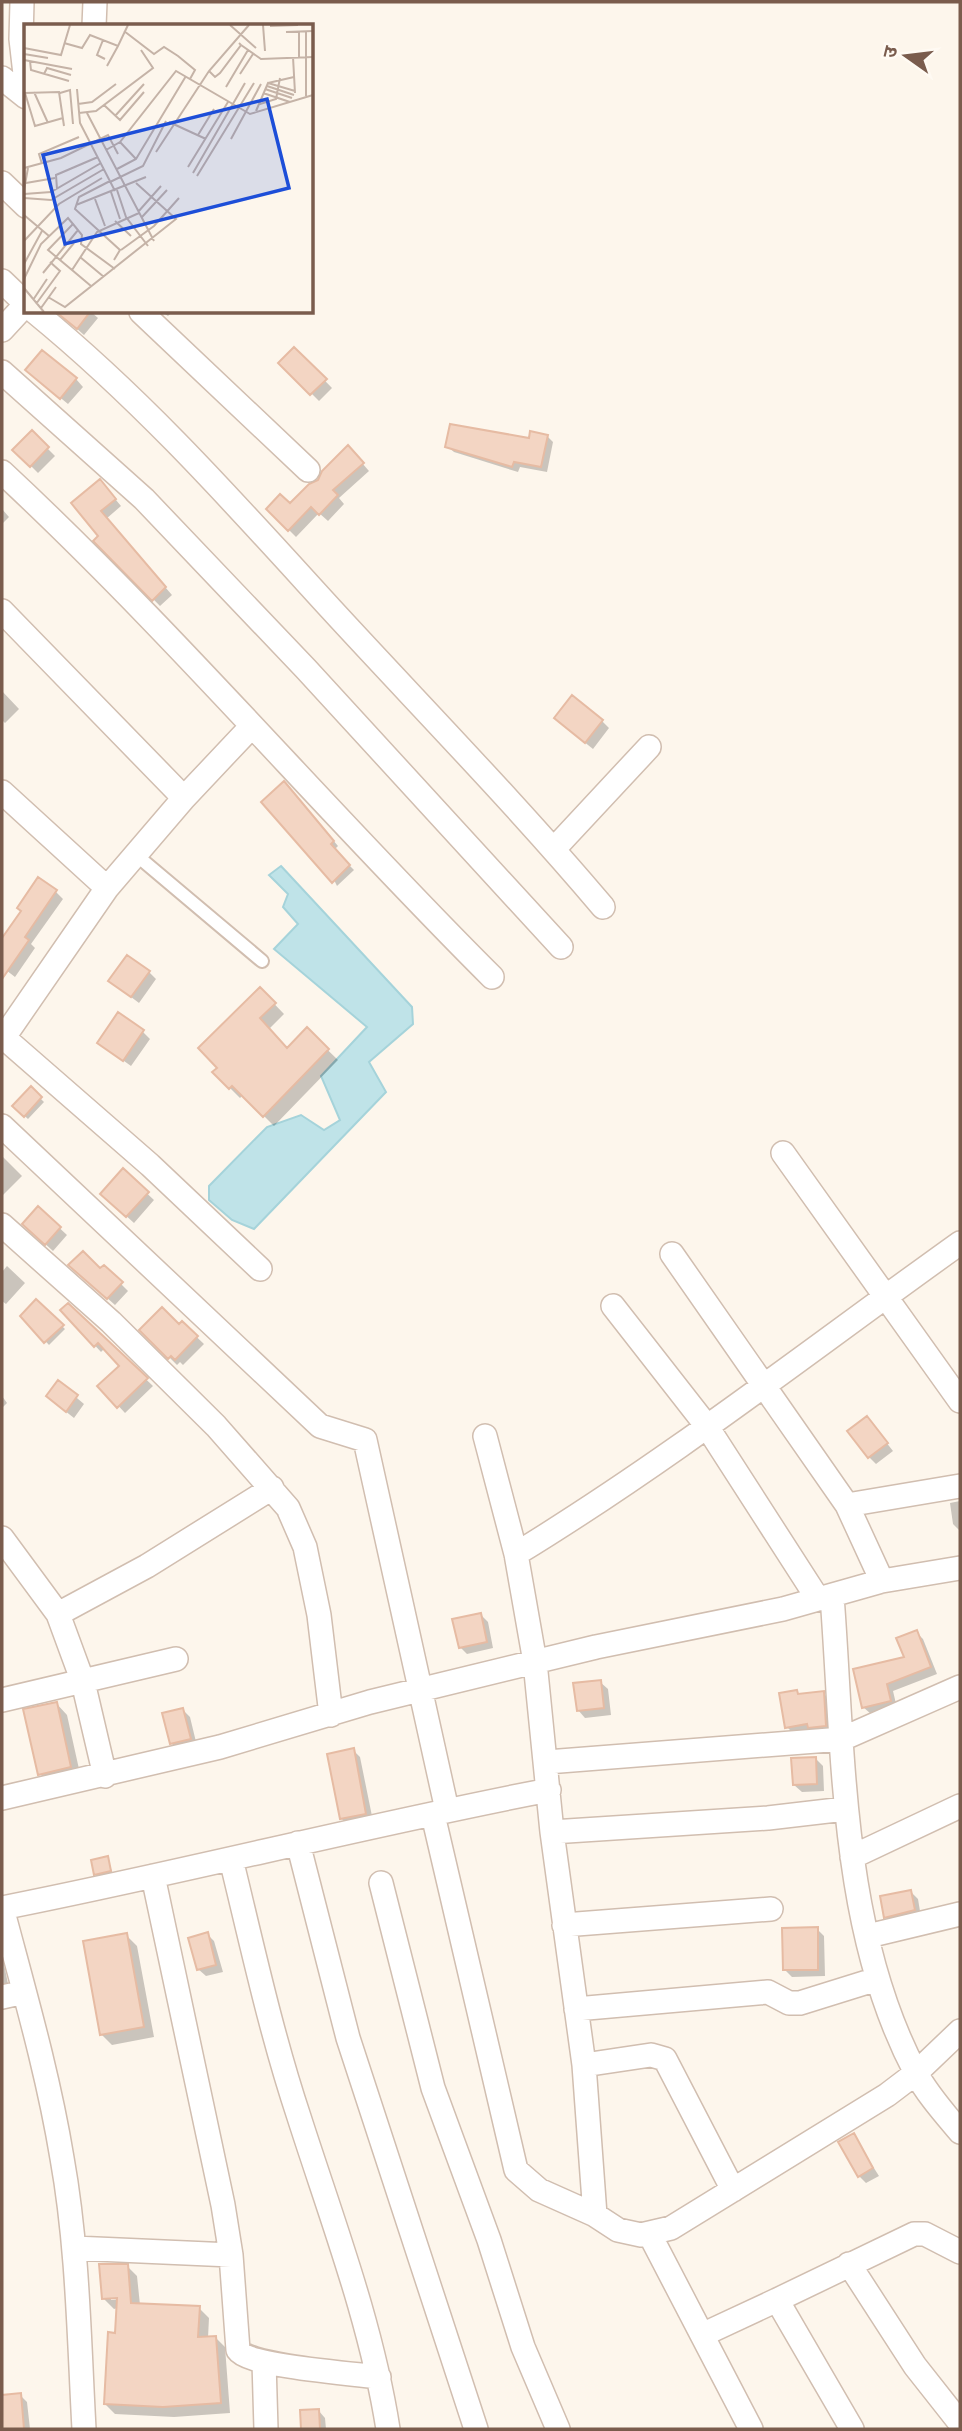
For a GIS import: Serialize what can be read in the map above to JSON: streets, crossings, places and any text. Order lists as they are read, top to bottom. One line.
{"north":"left"}
